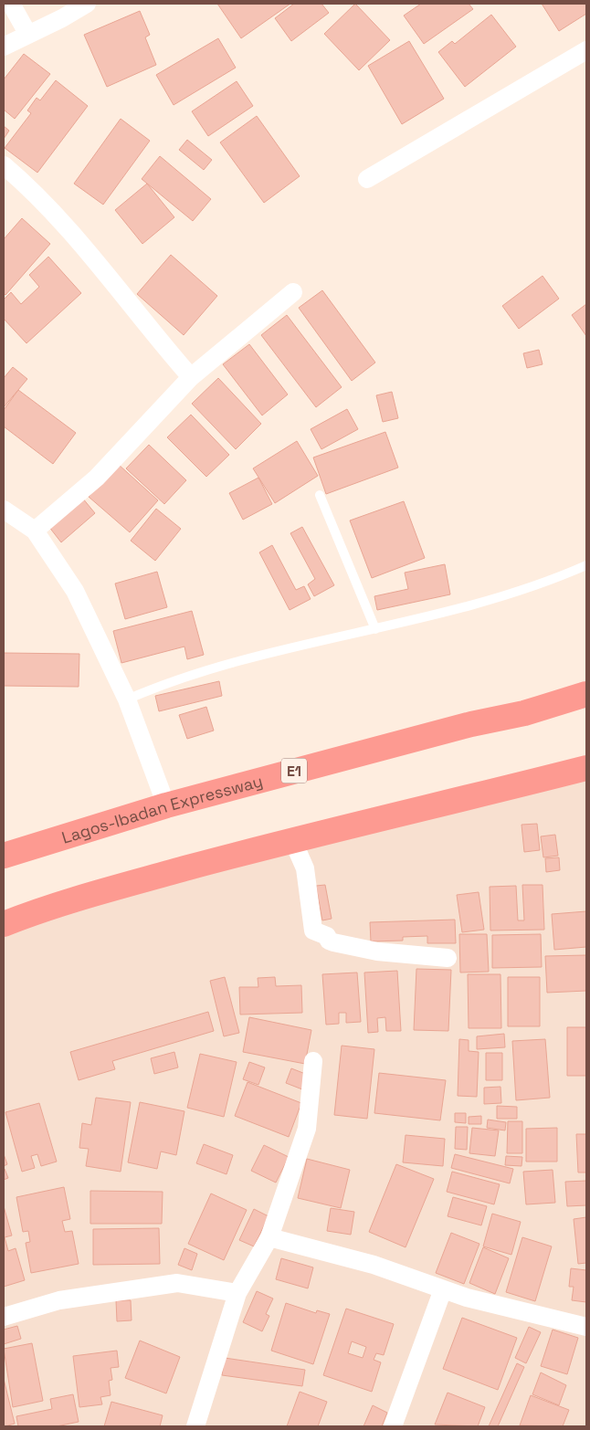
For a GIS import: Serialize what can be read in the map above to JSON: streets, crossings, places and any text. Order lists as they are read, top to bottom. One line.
{"streets":{"highway":["E1","Lagos-Ibadan Expressway"]}}
